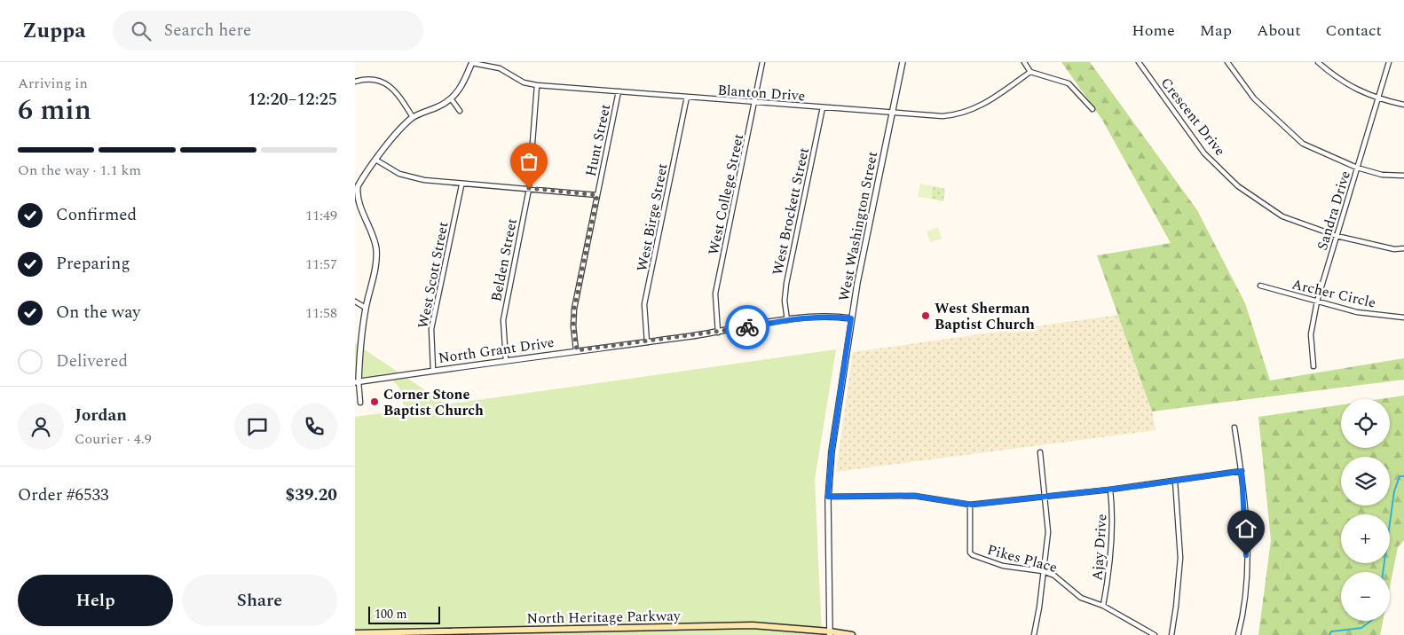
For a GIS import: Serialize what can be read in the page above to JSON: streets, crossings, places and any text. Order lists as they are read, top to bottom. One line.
{"streets":{"main road":["North Heritage Parkway"],"street":["Blanton Drive","Crescent Drive","Hunt Street","West College Street","Sandra Drive","West Brockett Street","West Birge Street","West Washington Street","Belden Street","West Scott Street","Archer Circle","North Grant Drive","Ajay Drive","Pikes Place"]},"crossings":[["Blanton Drive","Hunt Street"],["Blanton Drive","West College Street"],["Blanton Drive","West Brockett Street"],["Blanton Drive","West Birge Street"],["Blanton Drive","West Washington Street"],["Blanton Drive","Belden Street"],["Crescent Drive","Sandra Drive"],["Hunt Street","North Grant Drive"],["West College Street","North Grant Drive"],["Sandra Drive","Archer Circle"],["West Brockett Street","North Grant Drive"],["West Birge Street","North Grant Drive"],["West Washington Street","North Grant Drive"],["West Washington Street","North Heritage Parkway"],["Belden Street","North Grant Drive"],["West Scott Street","North Grant Drive"],["Ajay Drive","Pikes Place"]],"places":["West Sherman Baptist Church","Corner Stone Baptist Church"],"scale_bar":"100 m","page":{"header":"Zuppa","search":"Search here","nav":["Home","Map","About","Contact"],"heading":["6 min","Arriving in","12:20–12:25"],"panel":["Jordan","Courier · 4.9","Order #6533","$39.20"],"bar":"On the way · 1.1 km","list":[["Confirmed","11:49"],["Preparing","11:57"],["On the way","11:58"],"Delivered"],"map_buttons":["+","−"],"buttons":["Help","Share"],"scale":"100 m"}}
